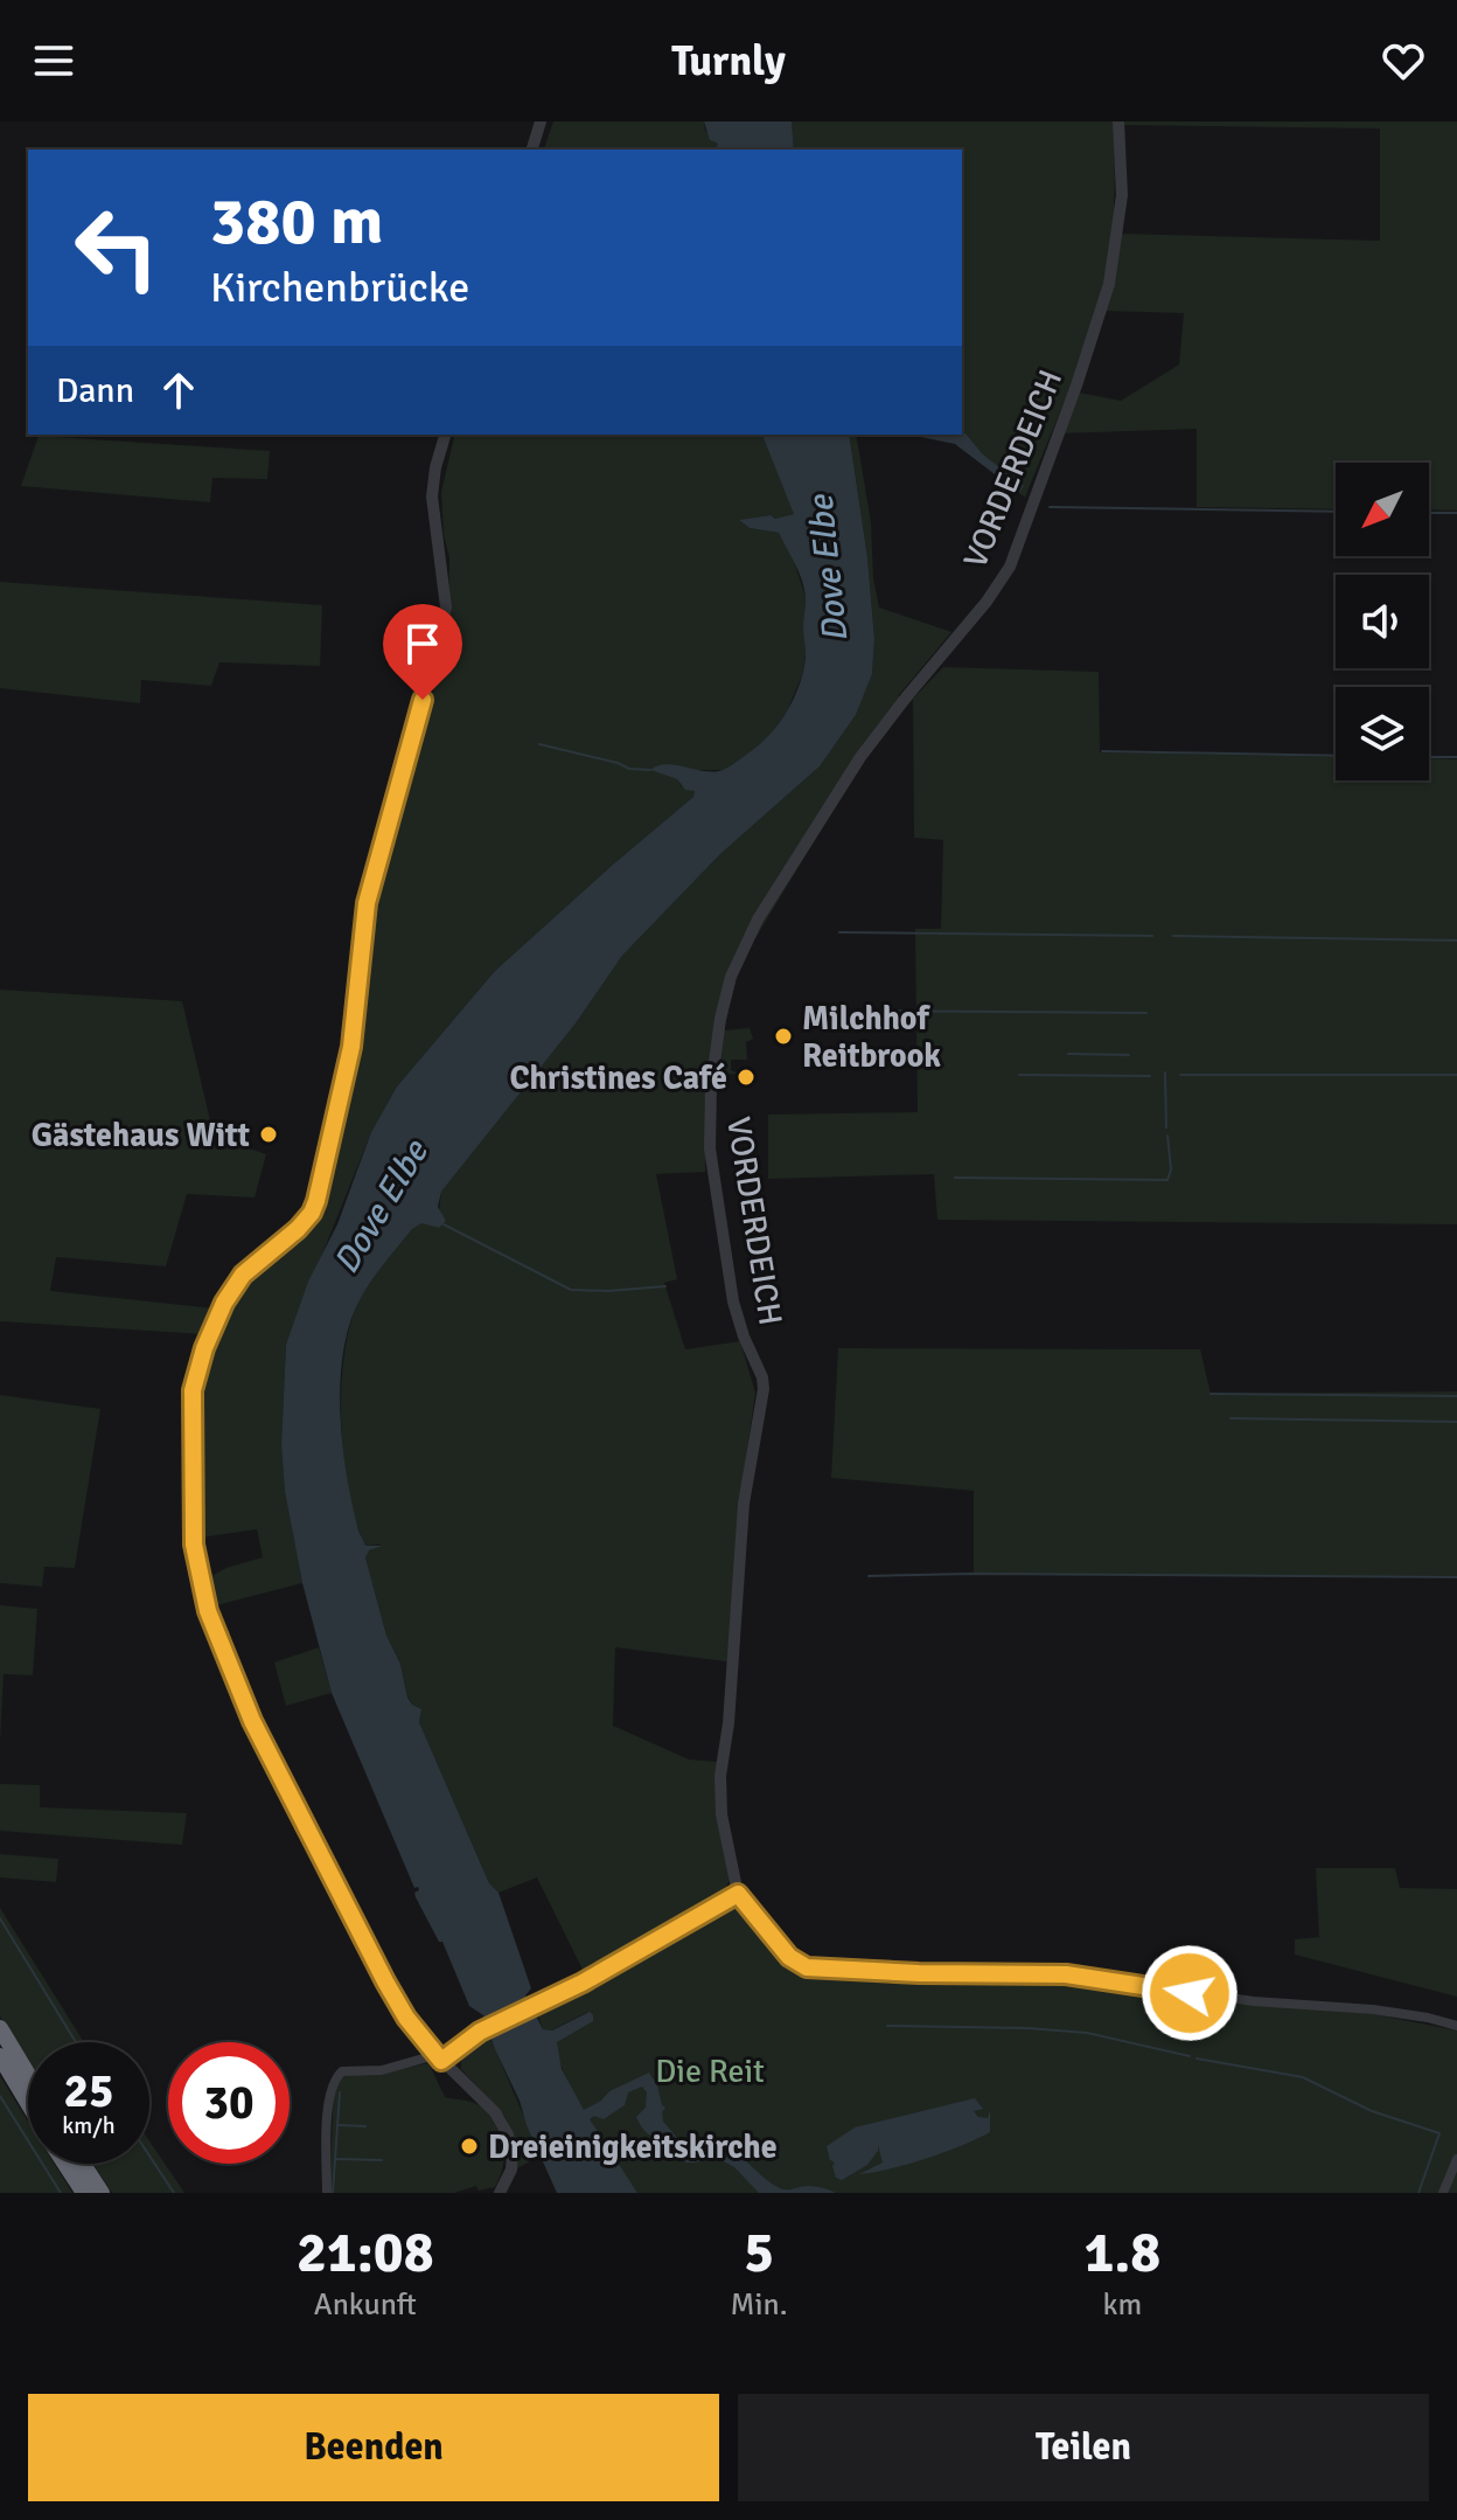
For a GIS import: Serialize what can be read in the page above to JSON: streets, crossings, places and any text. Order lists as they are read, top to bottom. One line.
{"streets":{"street":["VORDERDEICH"]},"water":["Dove Elbe"],"parks":["Die Reit"],"places":["Milchhof Reitbrook","Christines Café","Gästehaus Witt","Dreieinigkeitskirche"],"north":"bottom left","page":{"header":"Turnly","turn":["380 m","Kirchenbrücke"],"then":"Dann","speed":"25 km/h","limit":"30","eta":["21:08","Ankunft","5","Min.","1.8","km"],"buttons":["Beenden","Teilen"]}}
